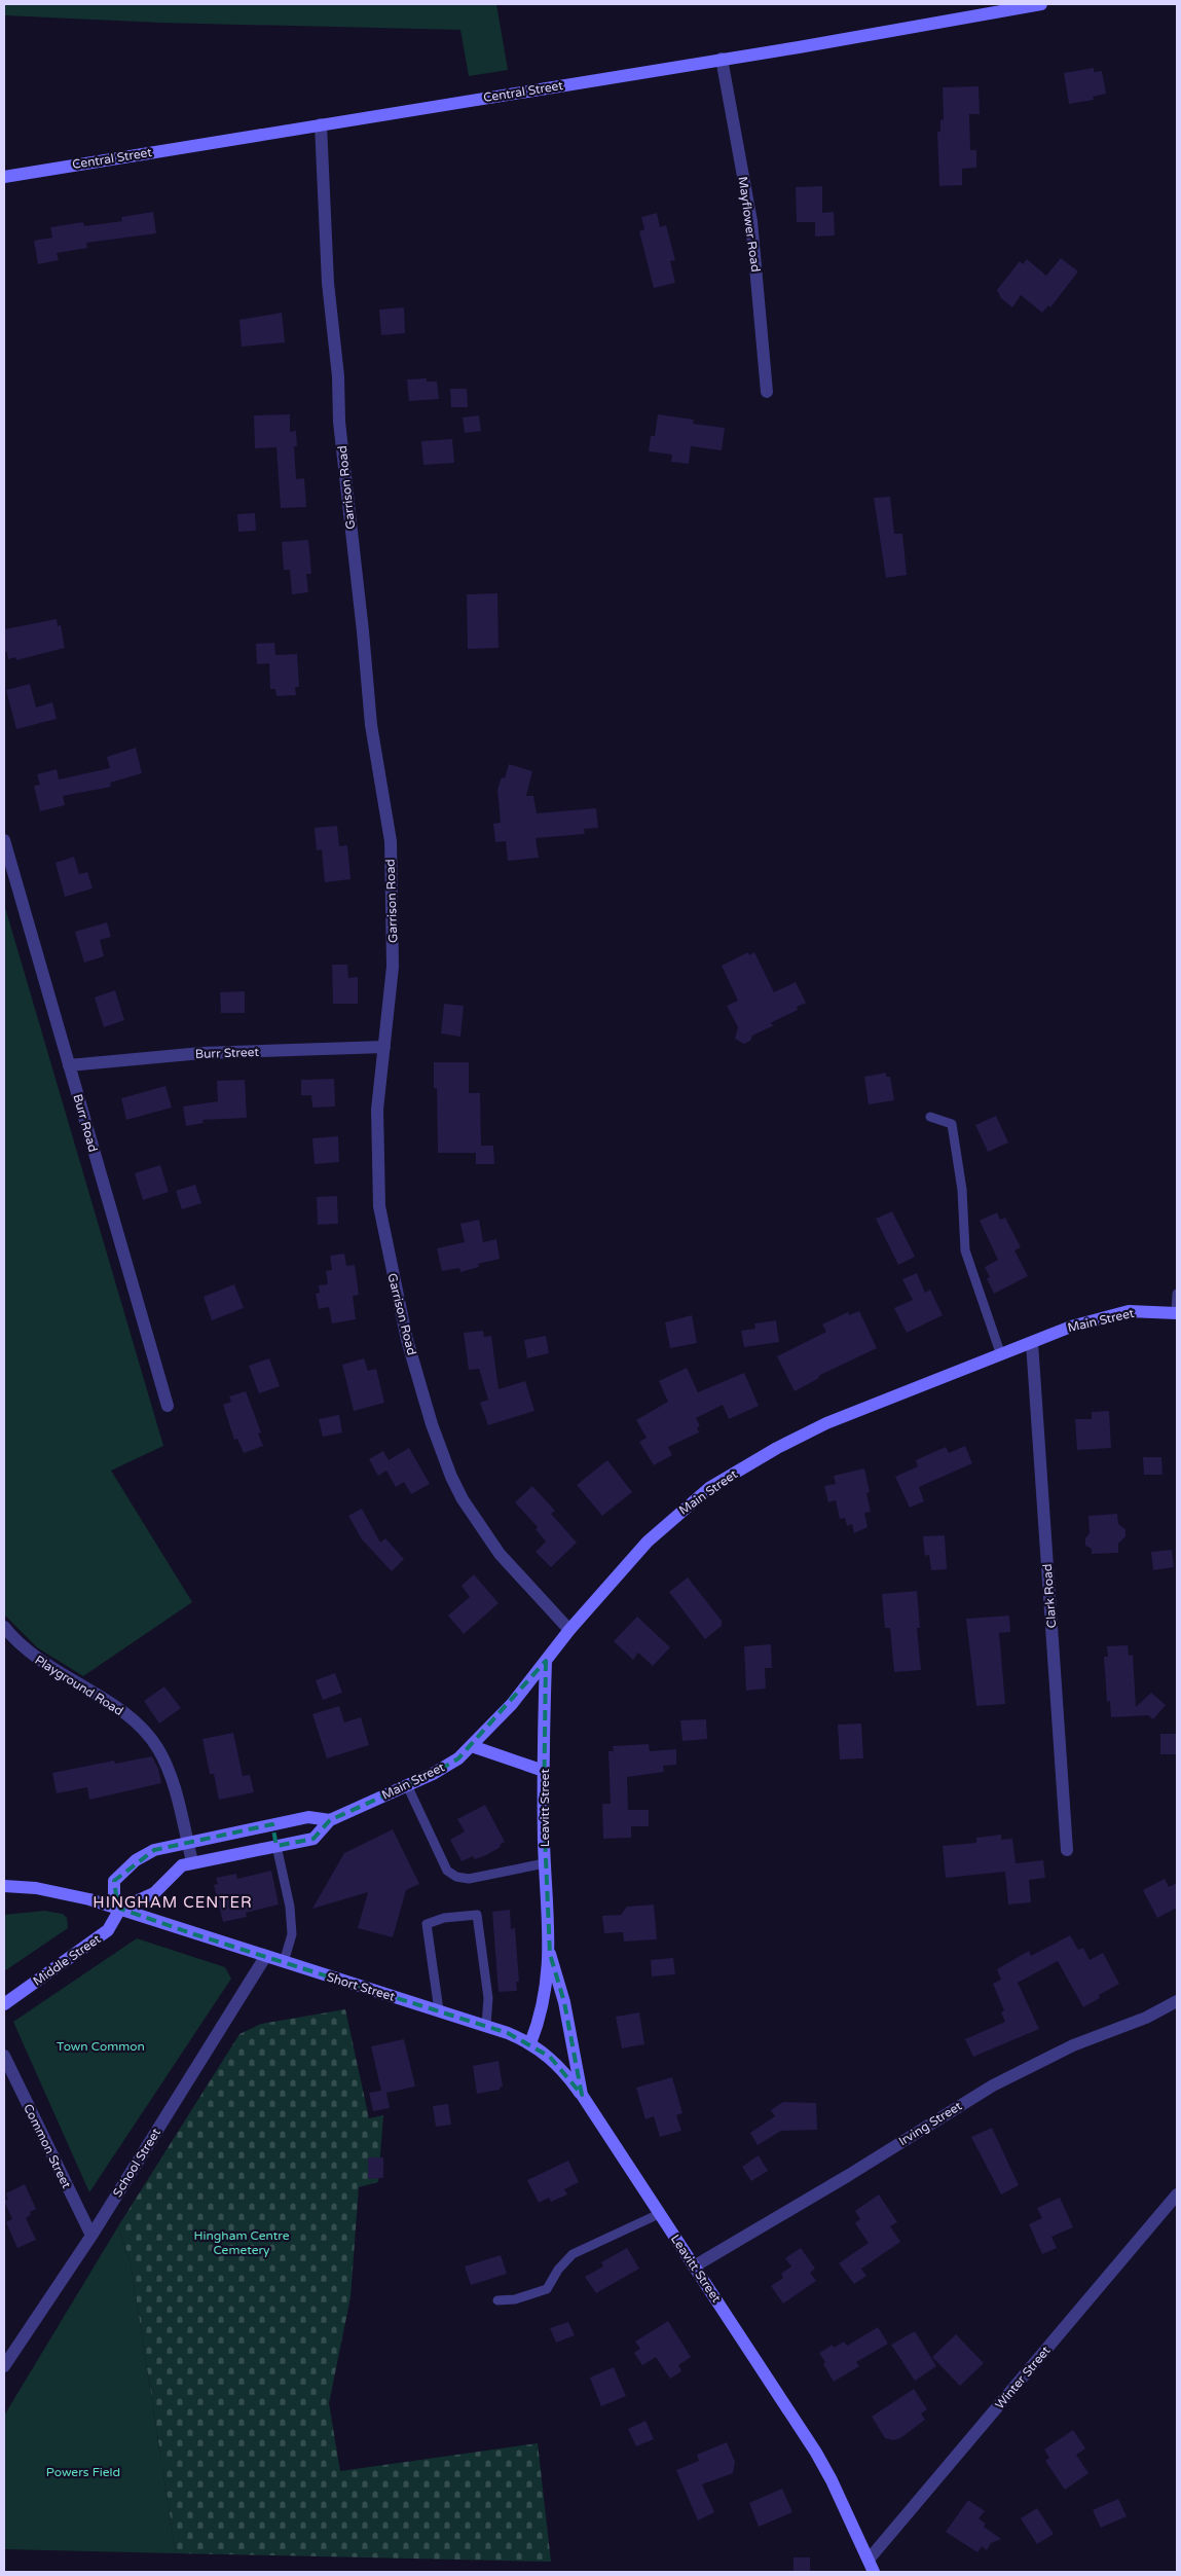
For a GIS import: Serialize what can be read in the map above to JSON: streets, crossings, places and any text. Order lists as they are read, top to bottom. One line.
{"streets":{"main road":["Central Street","Main Street","Leavitt Street","Middle Street","Short Street"],"street":["Mayflower Road","Garrison Road","Burr Street","Burr Road","Clark Road","Playground Road","Irving Street","Common Street","School Street","Winter Street"]},"crossings":[["Central Street","Mayflower Road"],["Central Street","Garrison Road"],["Garrison Road","Burr Street"],["Garrison Road","Main Street"],["Burr Street","Burr Road"],["Main Street","Clark Road"],["Main Street","Playground Road"],["Main Street","Leavitt Street"],["Main Street","Middle Street"],["Main Street","Short Street"],["Leavitt Street","Short Street"],["Leavitt Street","Irving Street"],["Leavitt Street","Winter Street"],["Middle Street","Short Street"],["Short Street","School Street"],["Common Street","School Street"]],"districts":["HINGHAM CENTER"],"parks":["Town Common","Hingham Centre Cemetery","Powers Field"]}
